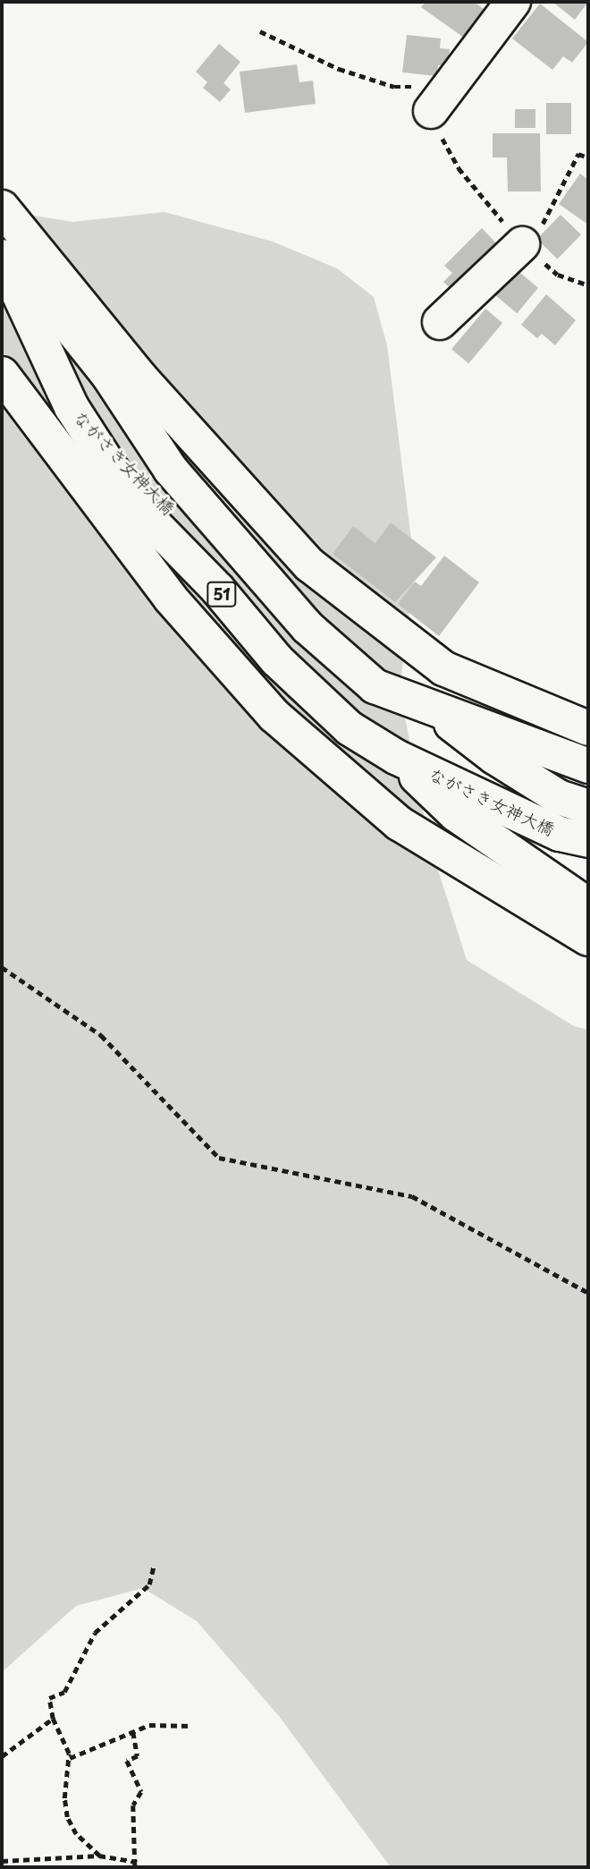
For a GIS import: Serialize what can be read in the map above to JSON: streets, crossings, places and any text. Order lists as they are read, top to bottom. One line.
{"streets":{"main road":["ながさき女神大橋","51"]},"crossings":[["ながさき女神大橋","51"]]}
